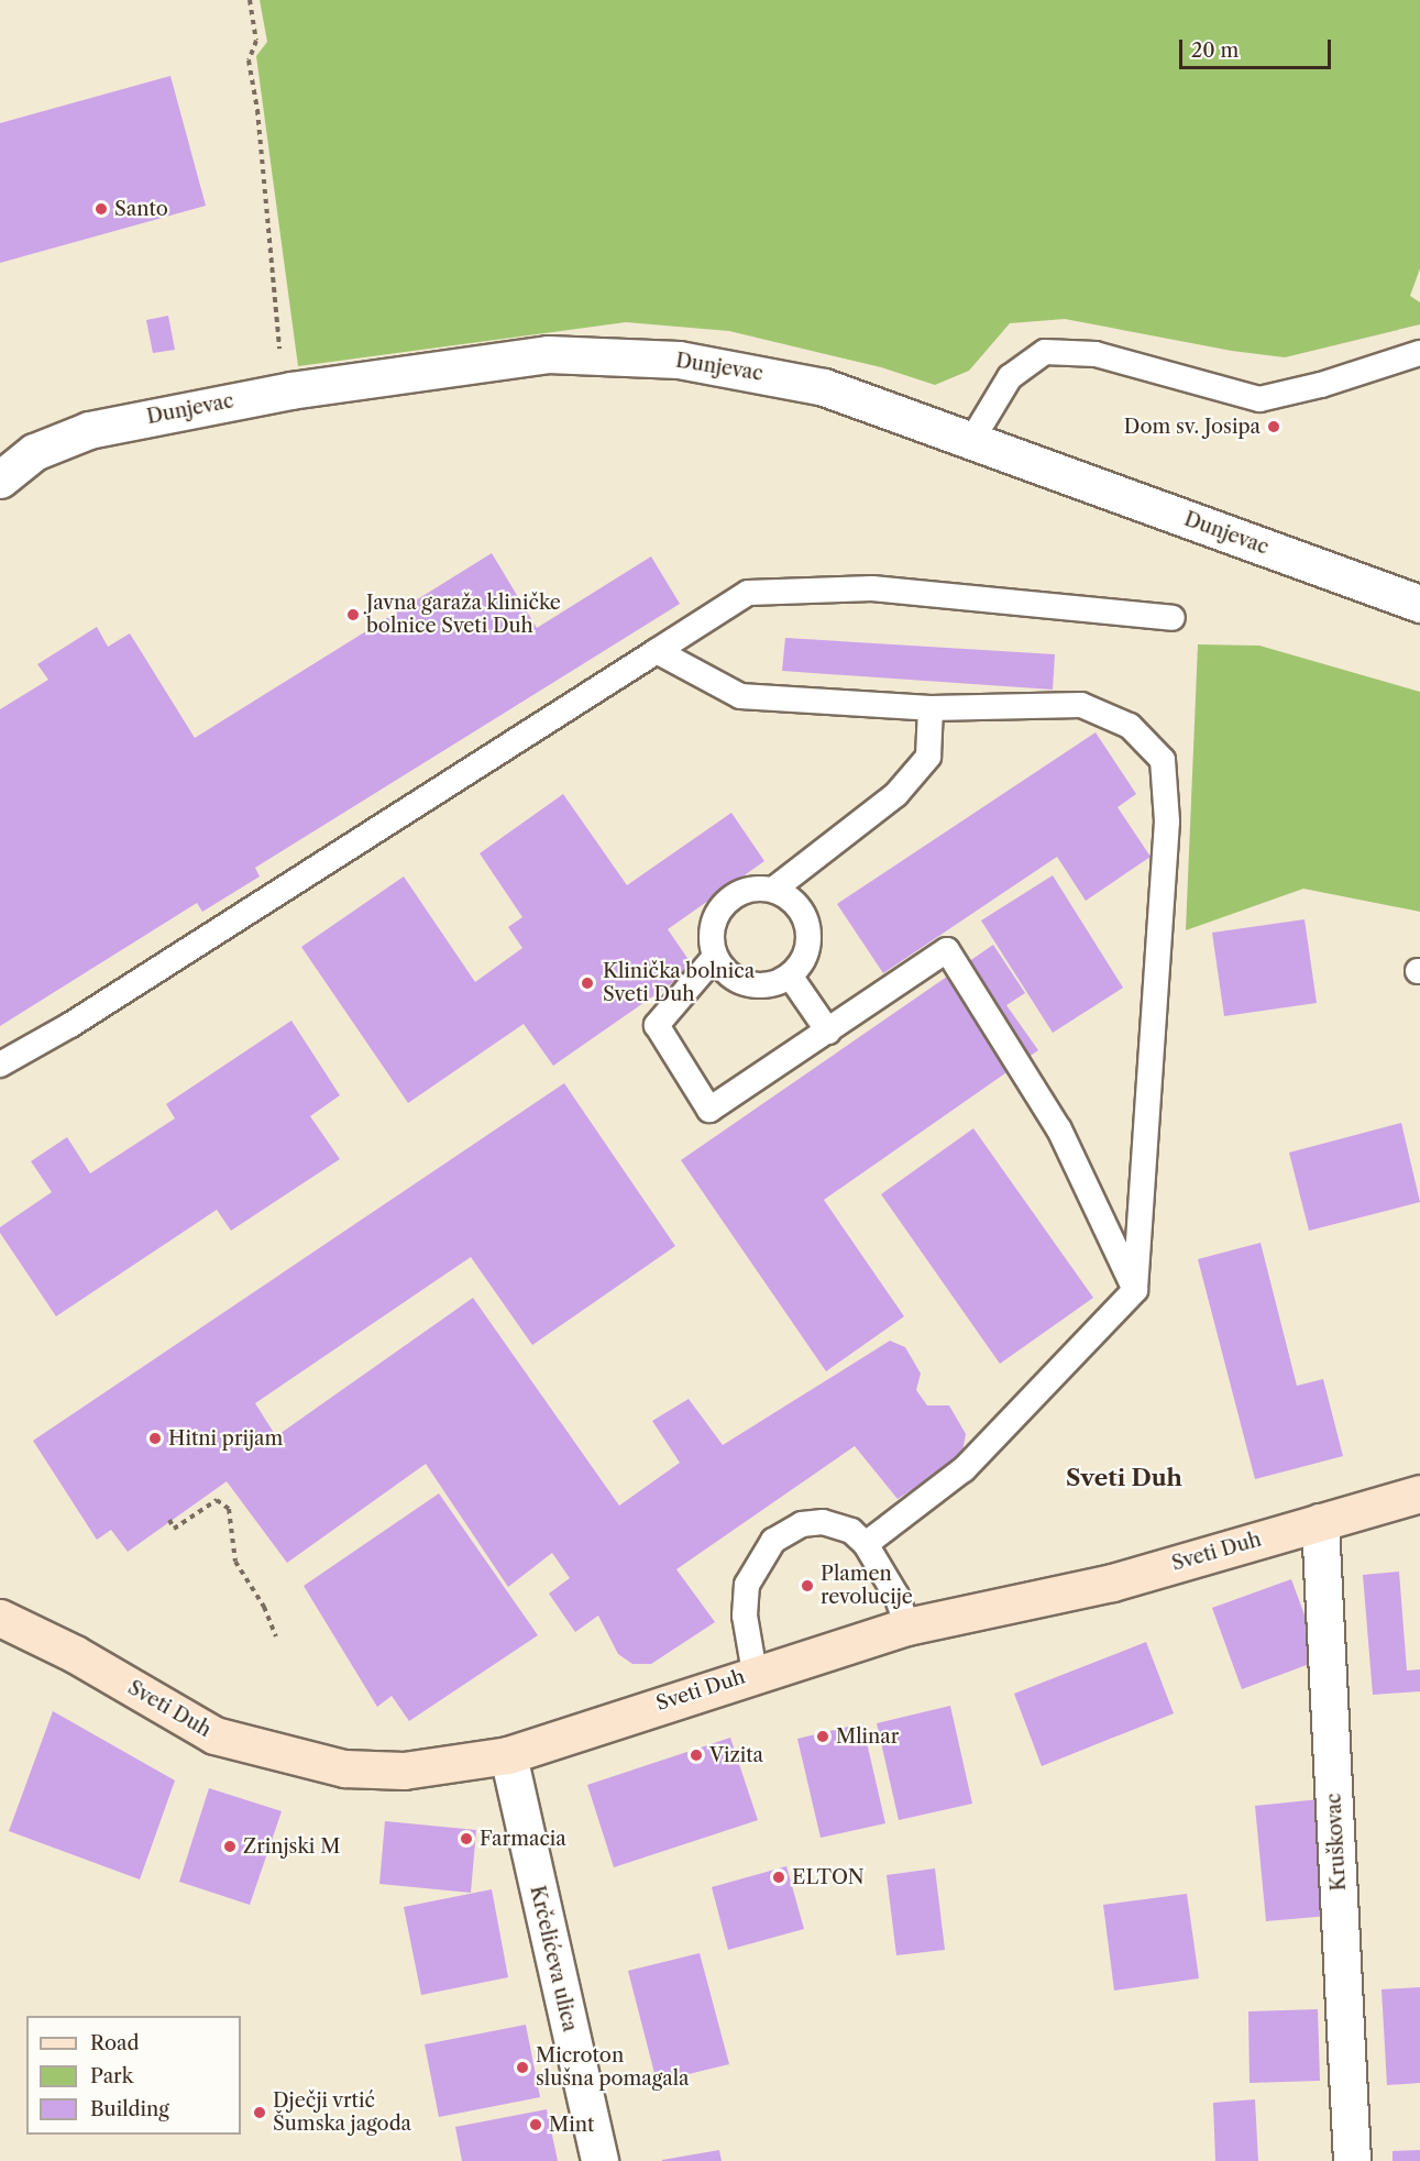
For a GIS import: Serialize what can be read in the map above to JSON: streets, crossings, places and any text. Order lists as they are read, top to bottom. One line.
{"streets":{"main road":["Sveti Duh"],"street":["Dunjevac","Kruškovac","Krčelićeva ulica"]},"crossings":[["Sveti Duh","Kruškovac"],["Sveti Duh","Krčelićeva ulica"]],"districts":["Sveti Duh"],"places":["Santo","Dom sv. Josipa","Javna garaža kliničke bolnice Sveti Duh","Klinička bolnica Sveti Duh","Hitni prijam","Plamen revolucije","Mlinar","Vizita","Farmacia","Zrinjski M","ELTON","Microton slušna pomagala","Dječji vrtić Šumska jagoda","Mint"],"legend":["Road","Park","Building"],"scale_bar":"20 m"}
